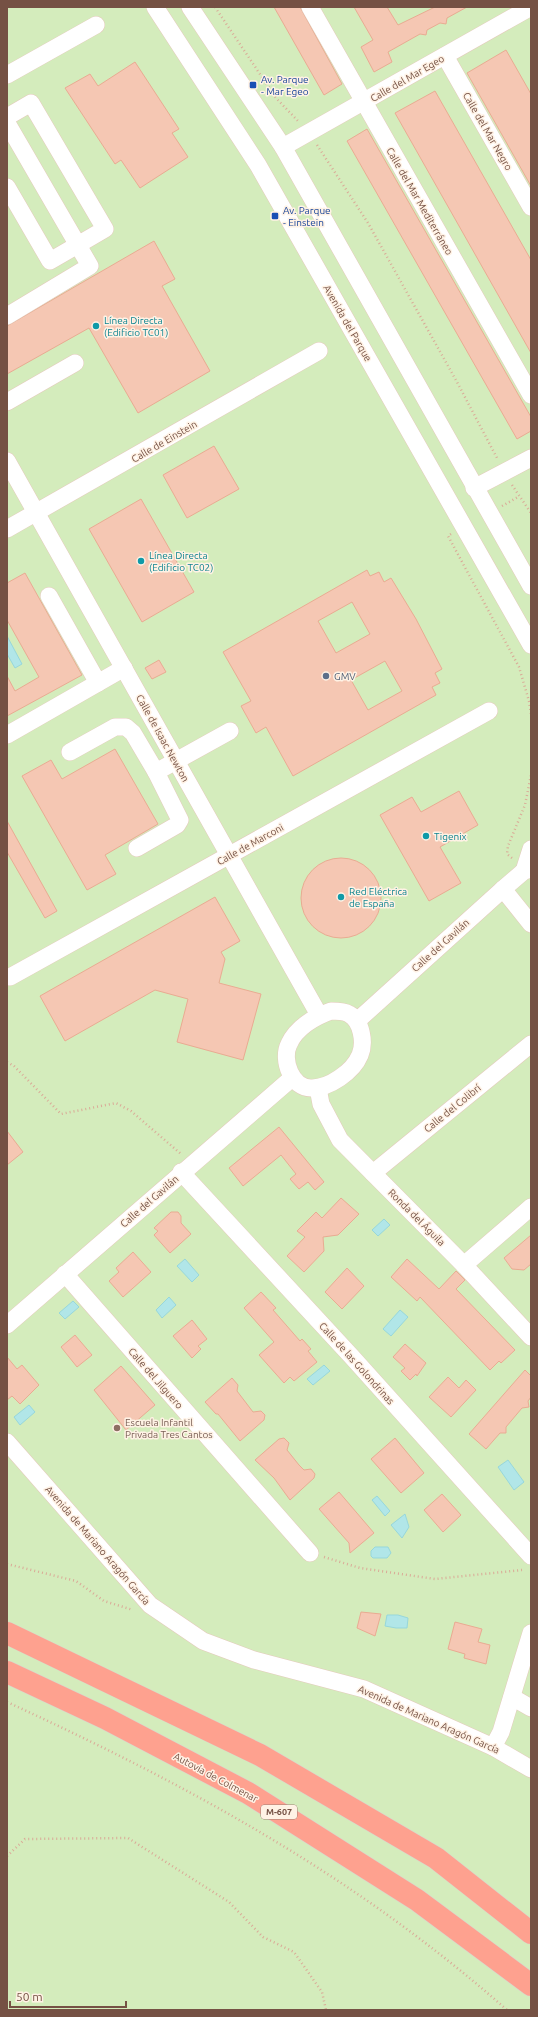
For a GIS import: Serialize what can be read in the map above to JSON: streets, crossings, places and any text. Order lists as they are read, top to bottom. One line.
{"streets":{"highway":["Autovía de Colmenar","M-607"],"street":["Calle del Mar Egeo","Calle del Mar Negro","Calle del Mar Mediterráneo","Avenida del Parque","Calle de Einstein","Calle de Isaac Newton","Calle de Marconi","Calle del Gavilán","Calle del Colibrí","Ronda del Águila","Calle de las Golondrinas","Calle del Jilguero","Avenida de Mariano Aragón García"]},"crossings":[["Calle del Mar Egeo","Calle del Mar Negro"],["Calle del Mar Egeo","Calle del Mar Mediterráneo"],["Calle de Einstein","Calle de Isaac Newton"],["Calle de Isaac Newton","Calle de Marconi"],["Calle de Isaac Newton","Calle del Gavilán"],["Calle de Isaac Newton","Ronda del Águila"],["Calle del Gavilán","Ronda del Águila"],["Calle del Gavilán","Calle de las Golondrinas"],["Calle del Gavilán","Calle del Jilguero"],["Calle del Colibrí","Ronda del Águila"]],"places":{"transit":["Av. Parque - Mar Egeo","Av. Parque - Einstein"],"other":["Línea Directa (Edificio TC01)","Línea Directa (Edificio TC02)","GMV","Tigenix","Red Eléctrica de España","Escuela Infantil Privada Tres Cantos"]},"scale_bar":"50 m"}
